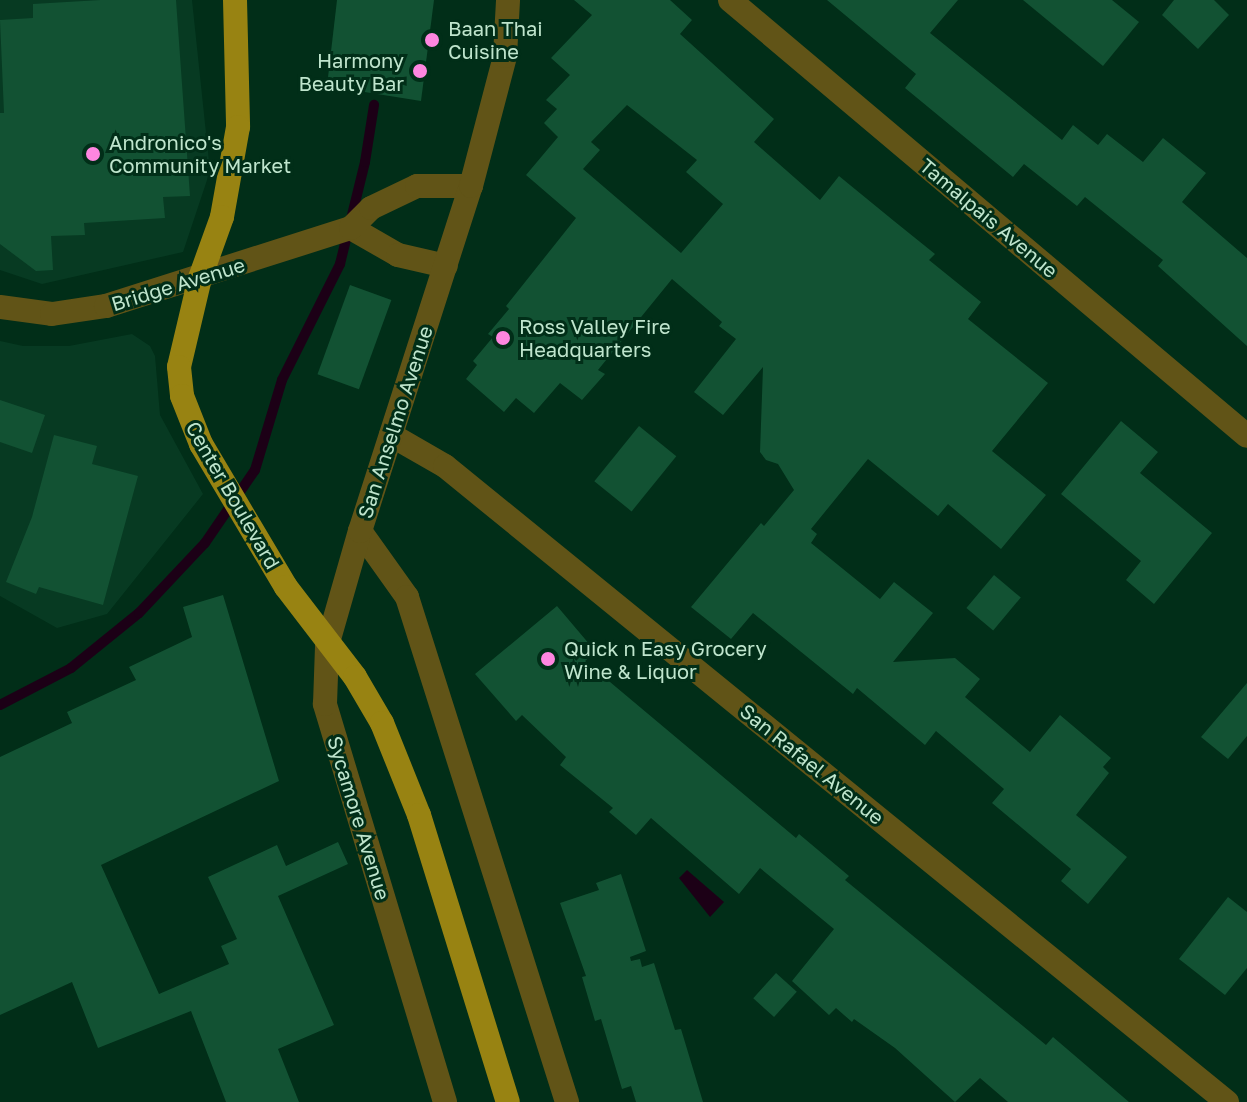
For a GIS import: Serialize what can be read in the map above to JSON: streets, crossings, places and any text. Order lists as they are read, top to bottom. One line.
{"streets":{"main road":["Center Boulevard"],"street":["Tamalpais Avenue","Bridge Avenue","San Anselmo Avenue","San Rafael Avenue","Sycamore Avenue"]},"crossings":[["Bridge Avenue","San Anselmo Avenue"],["Bridge Avenue","Center Boulevard"],["San Anselmo Avenue","San Rafael Avenue"],["San Anselmo Avenue","Sycamore Avenue"],["Center Boulevard","Sycamore Avenue"]],"places":["Baan Thai Cuisine","Harmony Beauty Bar","Andronico's Community Market","Ross Valley Fire Headquarters","Quick n Easy Grocery Wine & Liquor"]}
